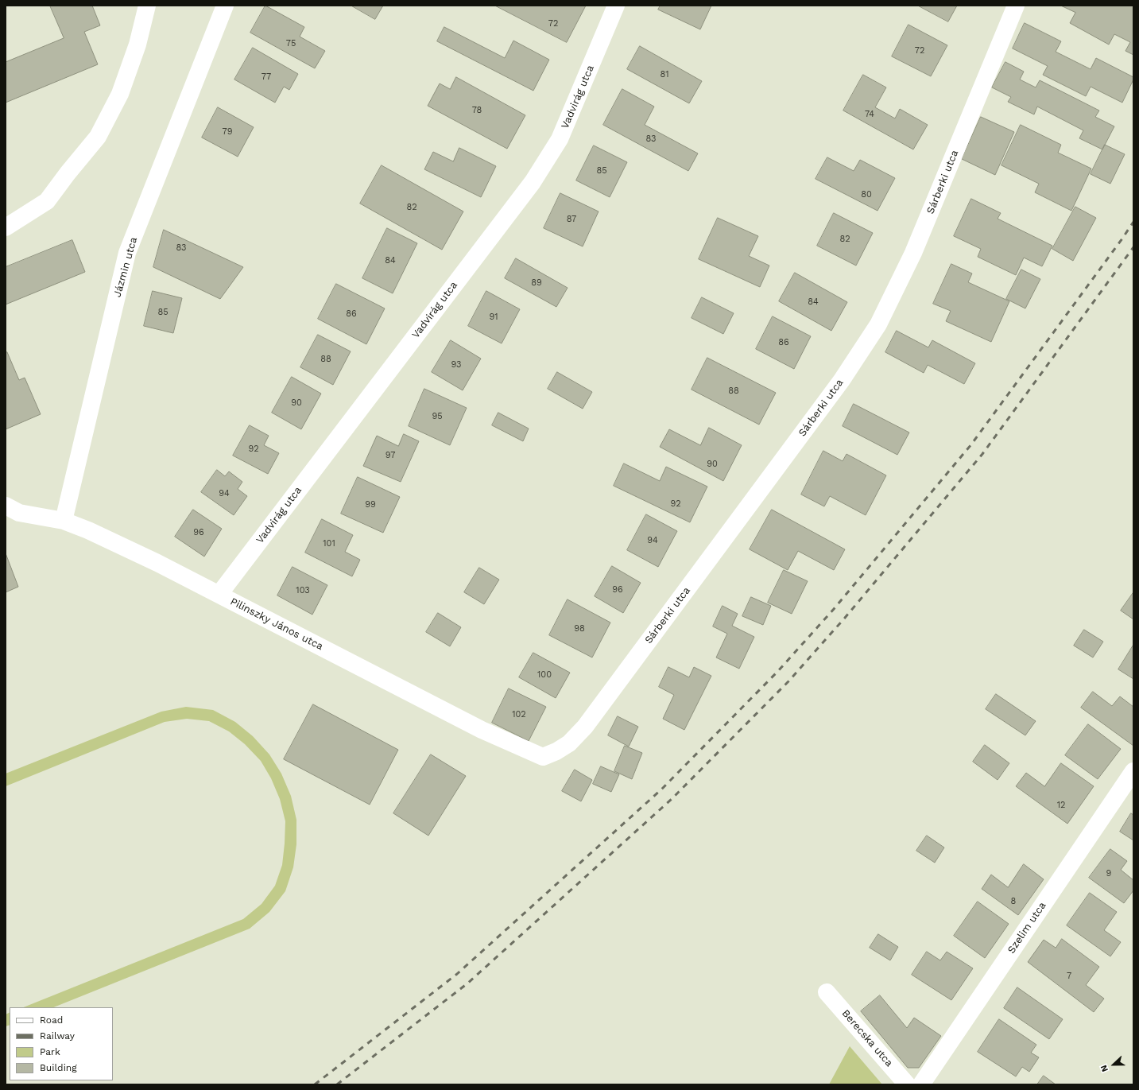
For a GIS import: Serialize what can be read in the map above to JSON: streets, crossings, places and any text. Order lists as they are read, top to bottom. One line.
{"streets":{"street":["Vadvirág utca","Sárberki utca","Jázmin utca","Pilinszky János utca","Szelim utca","Berecska utca"]},"crossings":[["Vadvirág utca","Pilinszky János utca"],["Sárberki utca","Pilinszky János utca"],["Jázmin utca","Pilinszky János utca"]],"house_numbers":["72","75","72","81","77","78","74","79","83","85","80","82","87","82","83","84","89","84","85","86","91","86","88","93","88","90","95","92","97","90","94","92","99","96","94","101","96","103","98","100","102","12","9","8","7"],"legend":["Road","Railway","Park","Building"],"north":"left"}
